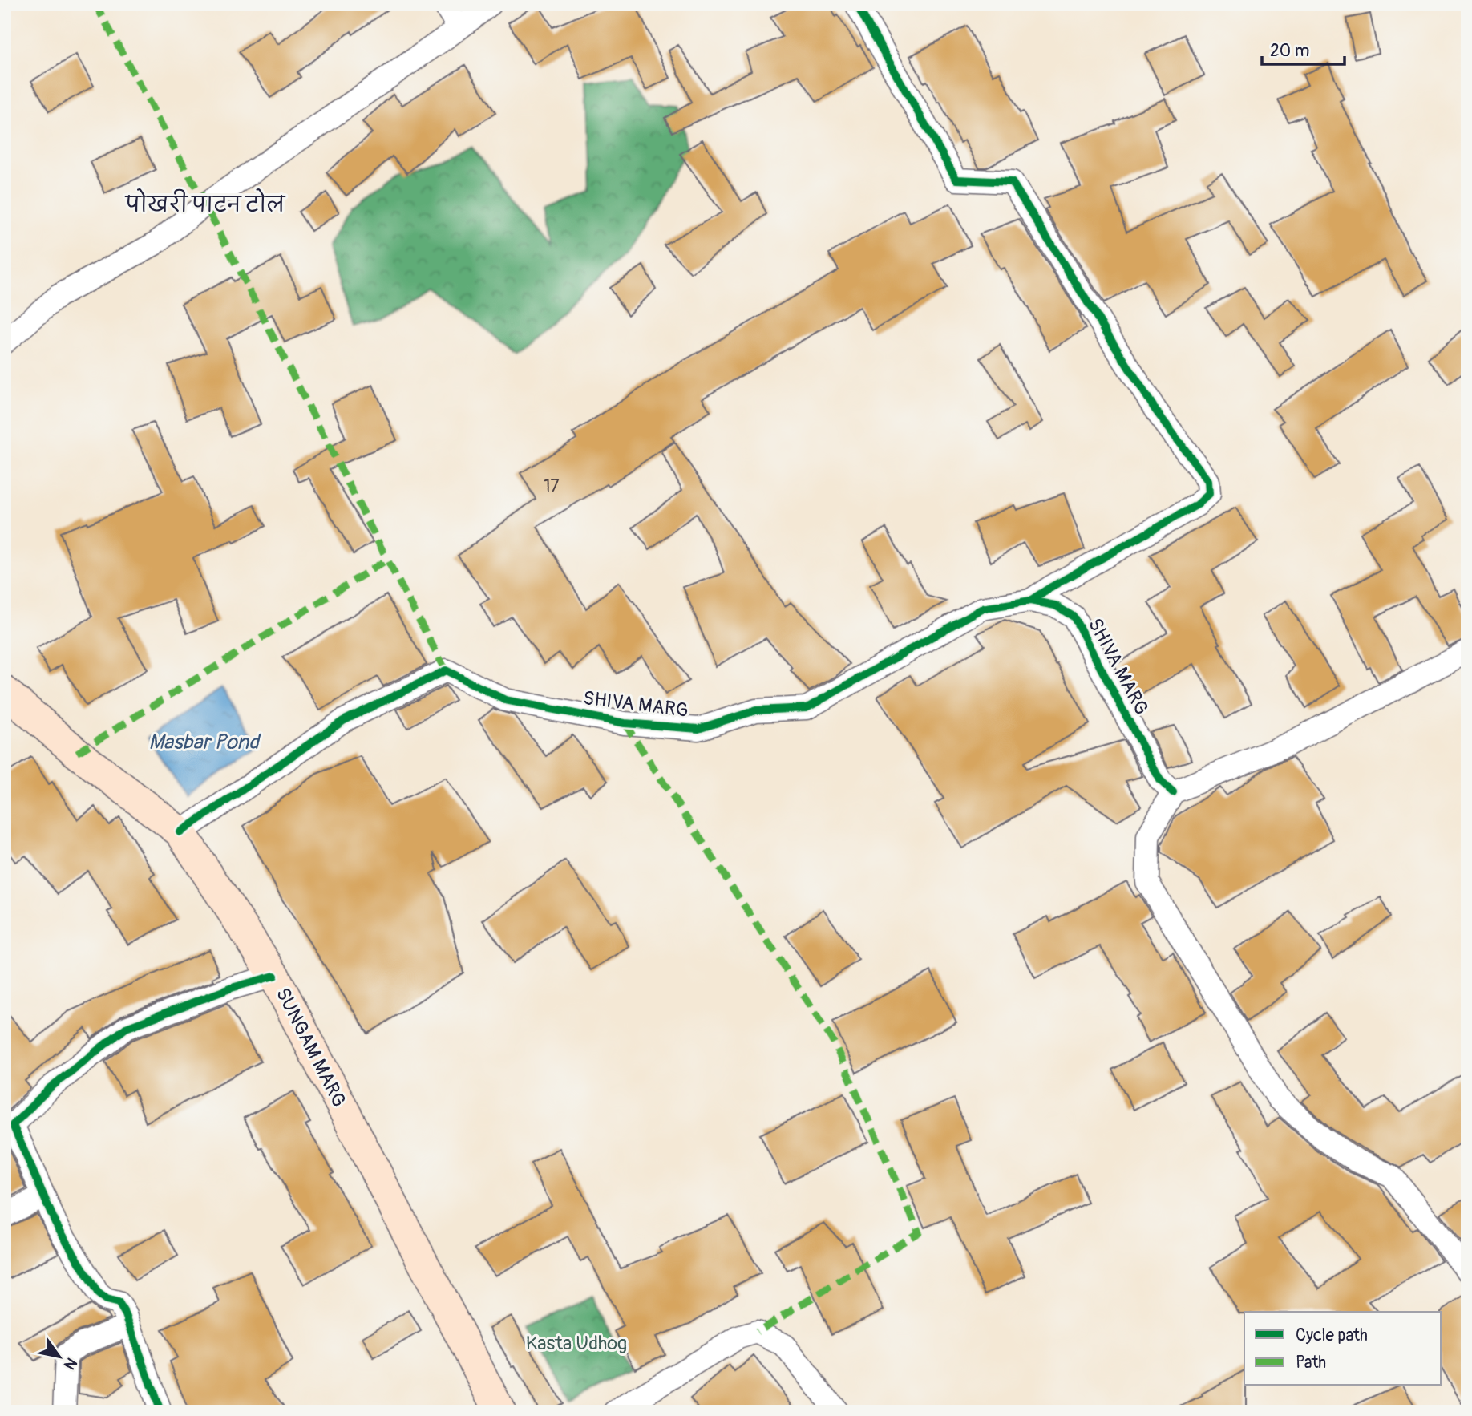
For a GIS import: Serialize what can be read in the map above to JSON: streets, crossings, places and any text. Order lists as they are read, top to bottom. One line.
{"streets":{"main road":["SUNGAM MARG"],"street":["SHIVA MARG"]},"crossings":[["SHIVA MARG","SUNGAM MARG"]],"districts":["पोखरी पाटन टोल"],"water":["Masbar Pond"],"parks":["Kasta Udhog"],"house_numbers":["17"],"legend":["Cycle path","Path"],"scale_bar":"20 m","north":"bottom right"}
